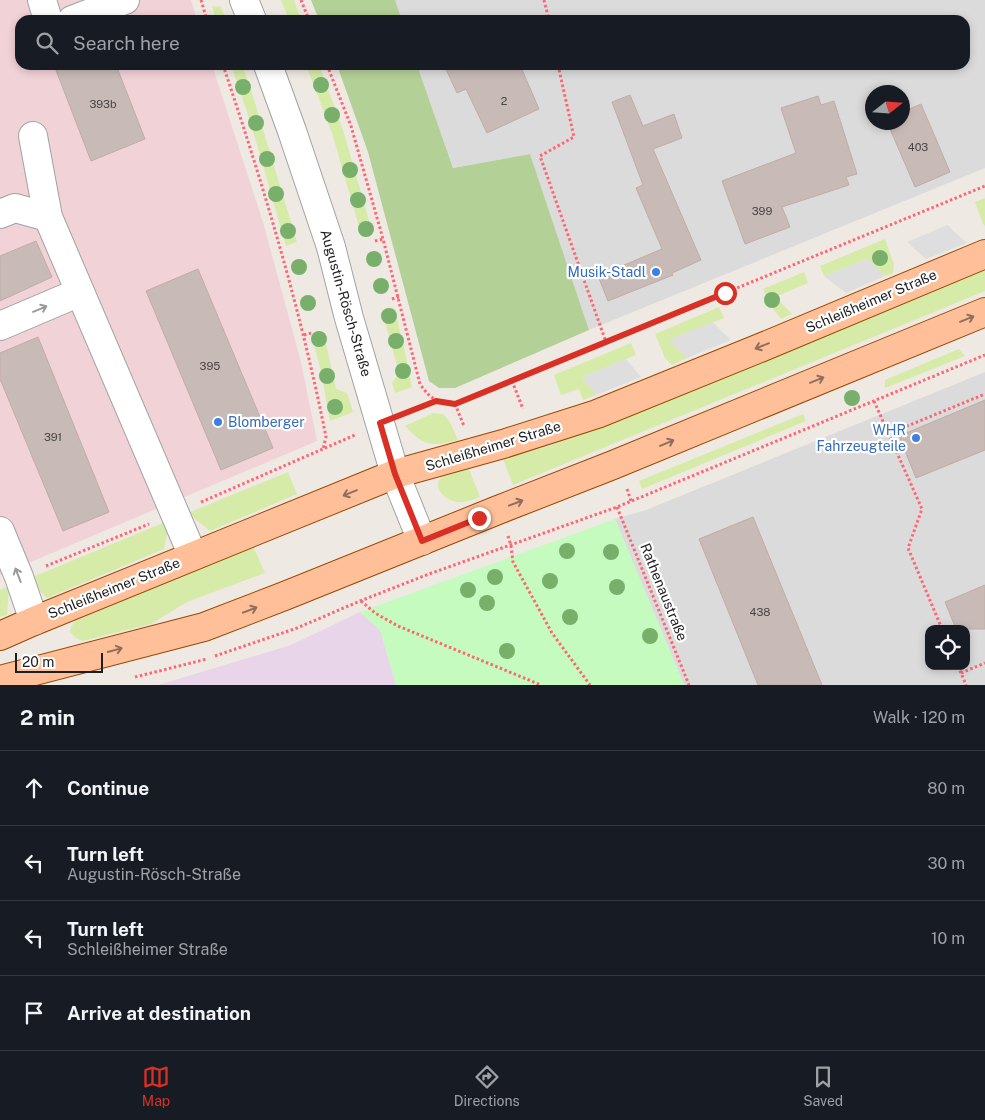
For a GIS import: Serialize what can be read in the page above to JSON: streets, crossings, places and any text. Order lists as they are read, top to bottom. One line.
{"streets":{"main road":["Schleißheimer Straße"],"street":["Augustin-Rösch-Straße"],"path":["Rathenaustraße"]},"crossings":[["Schleißheimer Straße","Augustin-Rösch-Straße"]],"places":["Musik-Stadl","Blomberger","WHR Fahrzeugteile"],"house_numbers":["2","393b","403","399","395","391","438"],"scale_bar":"20 m","north":"right","page":{"search":"Search here","scale":"20 m","heading":["2 min","Walk · 120 m"],"list":[["Continue","80 m"],["Turn left","Augustin-Rösch-Straße","30 m"],["Turn left","Schleißheimer Straße","10 m"],"Arrive at destination"],"nav":["Map","Directions","Saved"]}}
